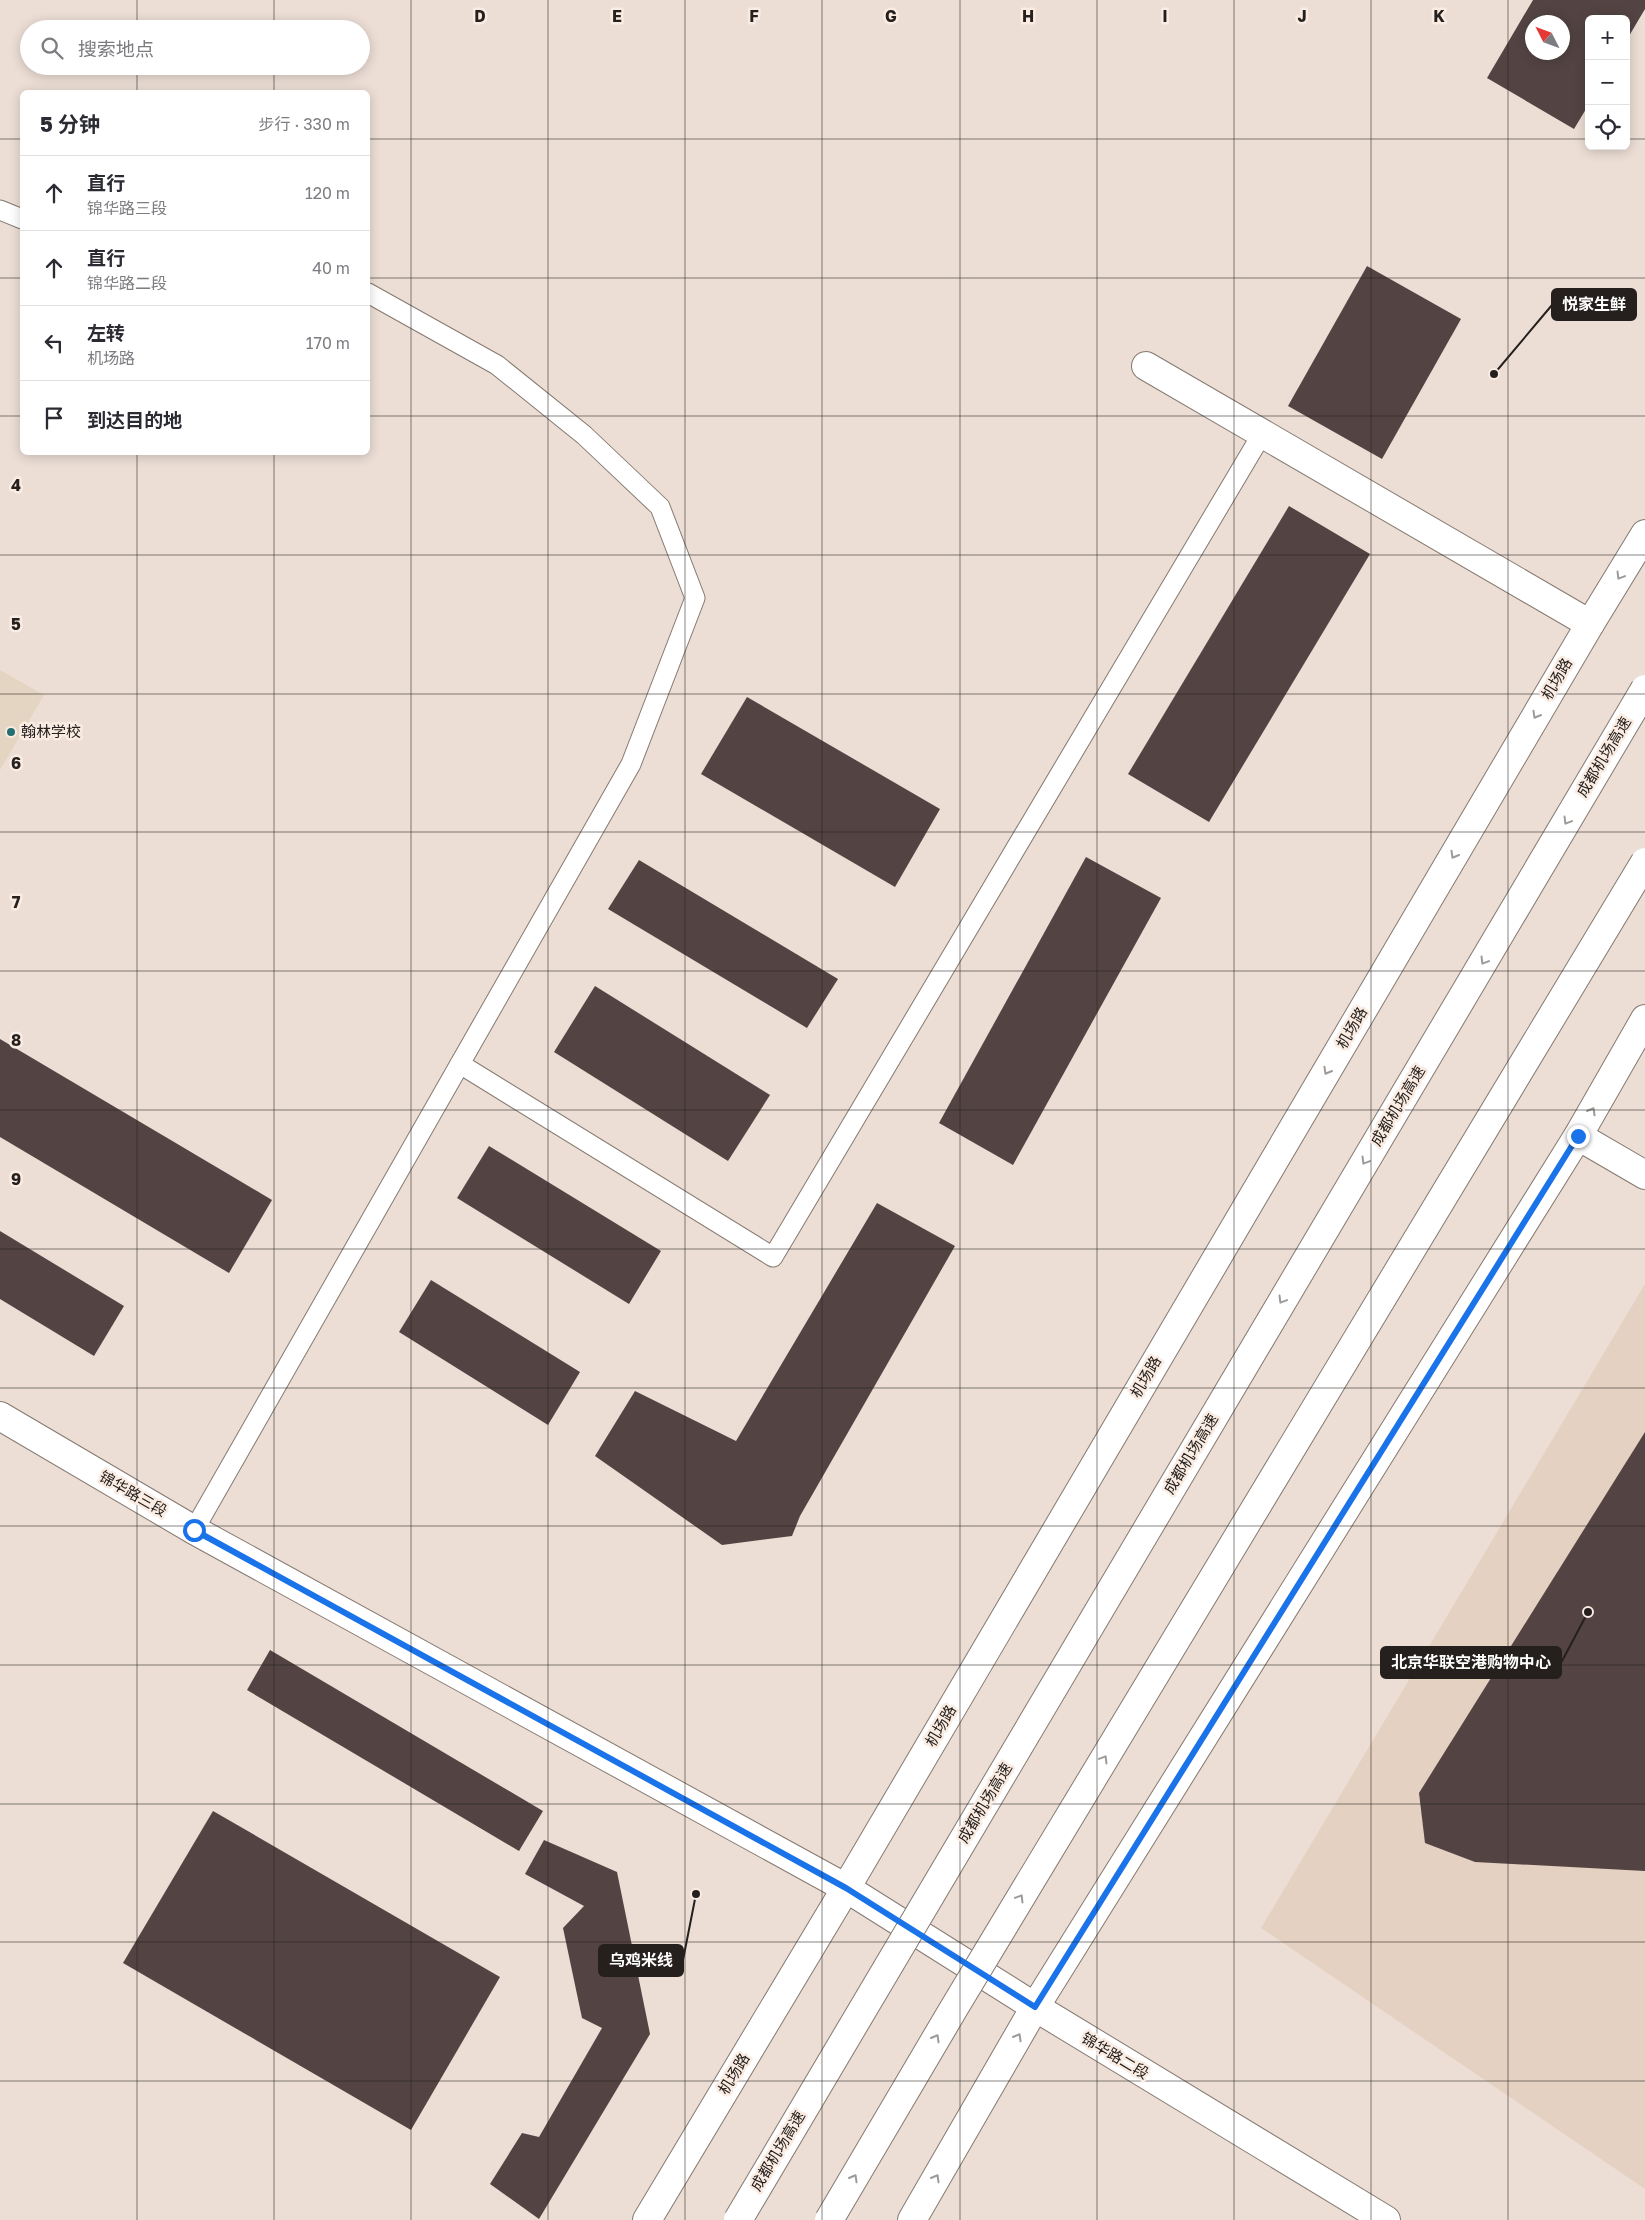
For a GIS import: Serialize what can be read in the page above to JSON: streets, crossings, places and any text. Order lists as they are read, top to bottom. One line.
{"streets":{"main road":["机场路","成都机场高速","锦华路三段","锦华路二段"]},"crossings":[["机场路","锦华路三段"],["机场路","锦华路二段"],["锦华路三段","锦华路二段"]],"places":["悦家生鲜","翰林学校","北京华联空港购物中心","乌鸡米线"],"north":"top left","page":{"map_buttons":["+","−"],"search":"搜索地点","heading":["5 分钟","步行 · 330 m"],"list":[["直行","锦华路三段","120 m"],["直行","锦华路二段","40 m"],["左转","机场路","170 m"],"到达目的地"]},"grid":{"columns":["D","E","F","G","H","I","J","K"],"rows":["4","5","6","7","8","9"]}}
